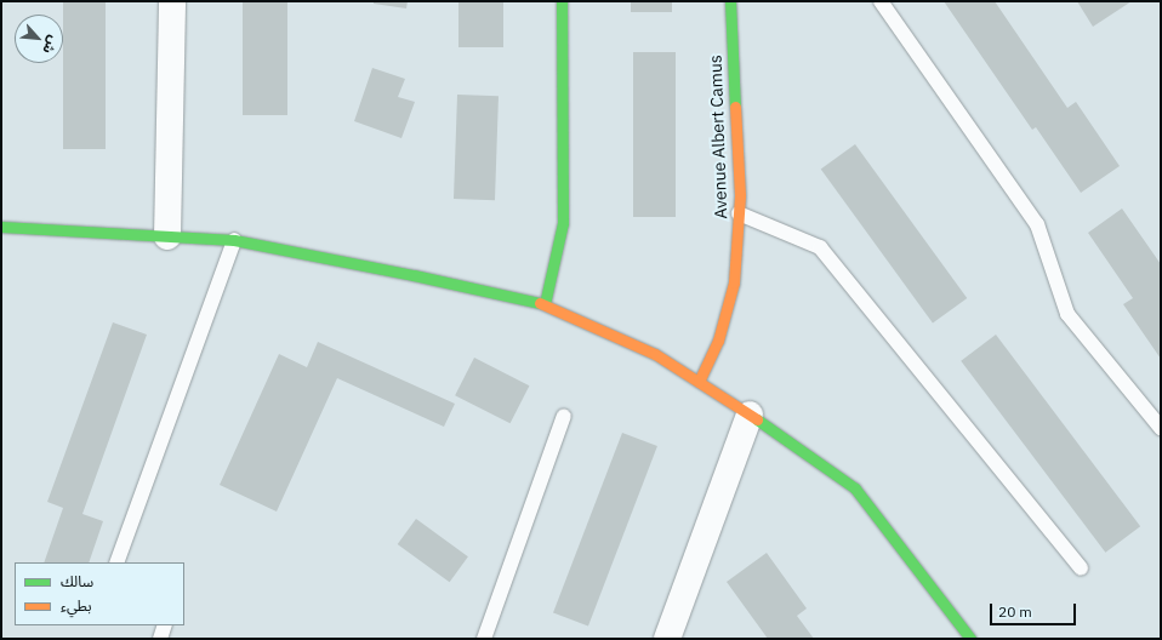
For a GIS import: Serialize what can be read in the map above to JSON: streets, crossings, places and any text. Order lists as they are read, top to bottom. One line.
{"streets":{"street":["Avenue Albert Camus"]},"legend":["سالك","بطيء"],"scale_bar":"20 m","north":"bottom right"}
